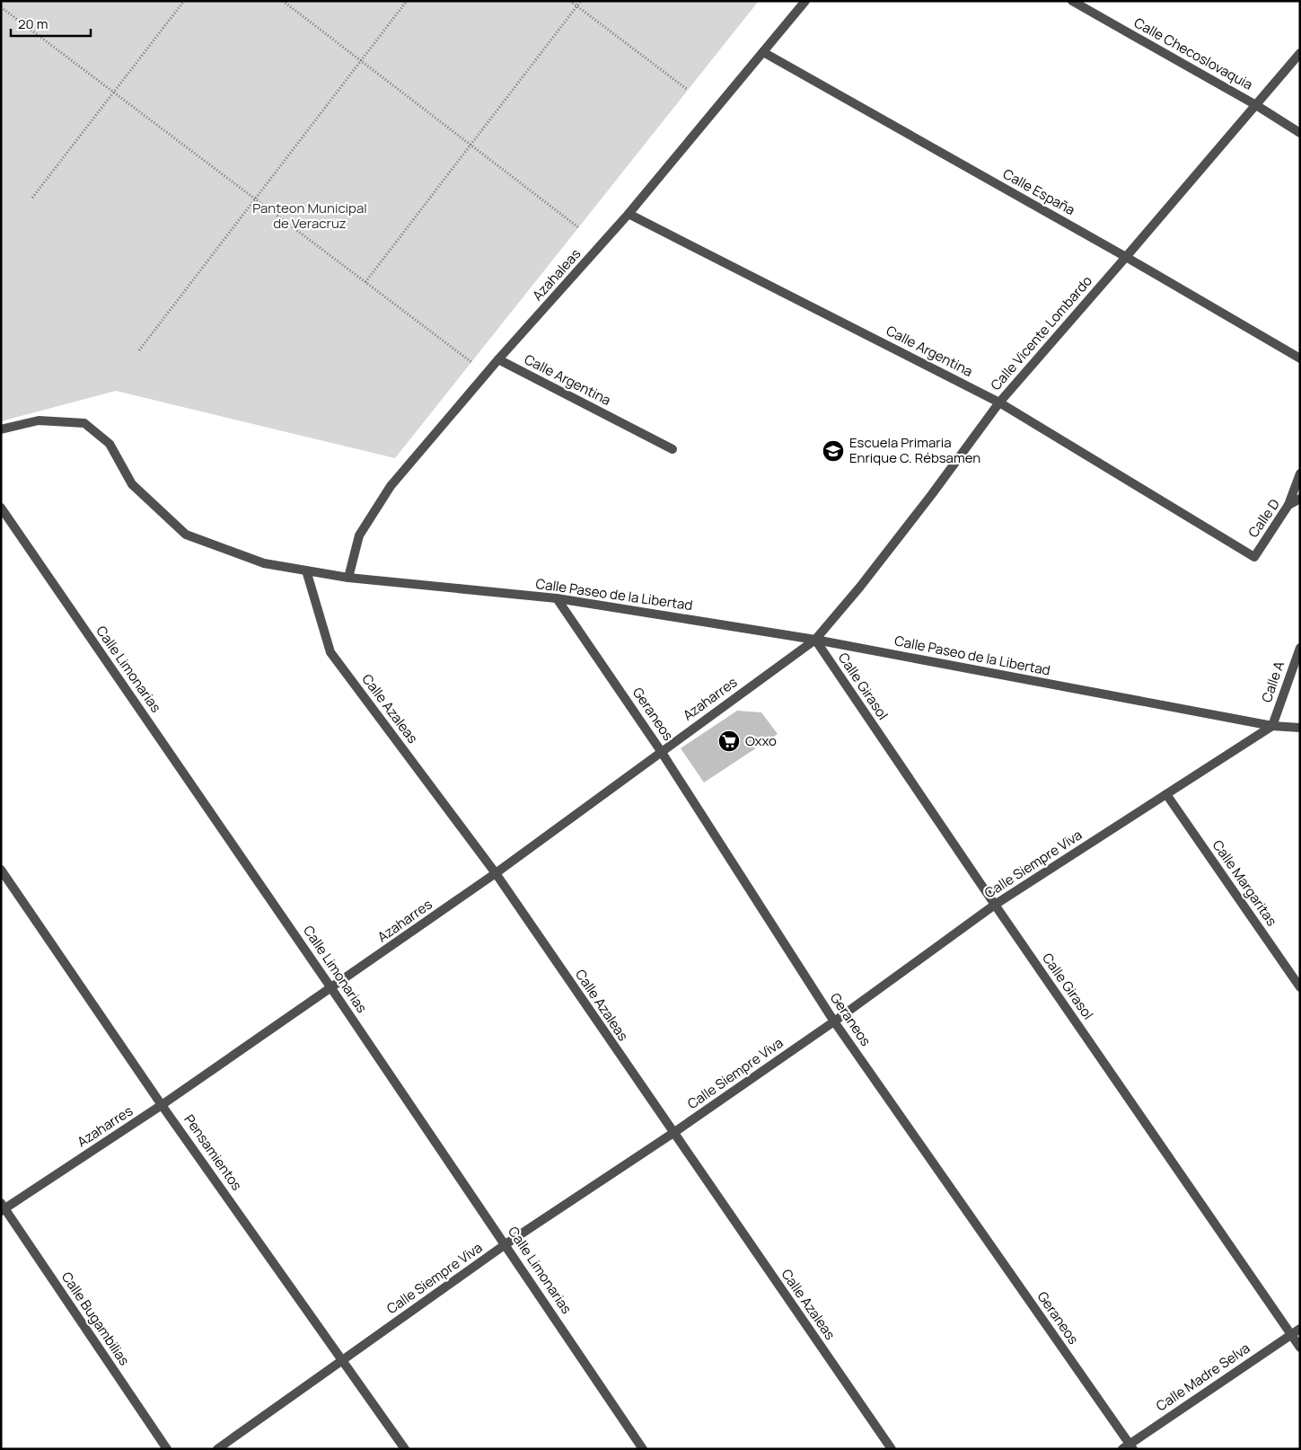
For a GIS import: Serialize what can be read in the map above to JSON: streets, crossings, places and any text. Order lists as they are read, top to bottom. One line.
{"streets":{"street":["Calle Checoslovaquia","Calle España","Azahaleas","Calle Vicente Lombardo","Calle Argentina","Calle D","Calle Paseo de la Libertad","Calle Limonarias","Calle A","Calle Girasol","Azaharres","Calle Azaleas","Geraneos","Calle Siempre Viva","Calle Margaritas","Pensamientos","Calle Bugambilias","Calle Madre Selva"]},"crossings":[["Calle Checoslovaquia","Calle Vicente Lombardo"],["Calle España","Azahaleas"],["Calle España","Calle Vicente Lombardo"],["Azahaleas","Calle Argentina"],["Azahaleas","Calle Paseo de la Libertad"],["Calle Vicente Lombardo","Calle Argentina"],["Calle Vicente Lombardo","Calle Paseo de la Libertad"],["Calle Vicente Lombardo","Calle Girasol"],["Calle Vicente Lombardo","Azaharres"],["Calle Argentina","Calle D"],["Calle Paseo de la Libertad","Calle A"],["Calle Paseo de la Libertad","Calle Girasol"],["Calle Paseo de la Libertad","Azaharres"],["Calle Paseo de la Libertad","Calle Azaleas"],["Calle Paseo de la Libertad","Geraneos"],["Calle Paseo de la Libertad","Calle Siempre Viva"],["Calle Limonarias","Azaharres"],["Calle Limonarias","Calle Siempre Viva"],["Calle A","Calle Siempre Viva"],["Calle Girasol","Azaharres"],["Calle Girasol","Calle Siempre Viva"],["Calle Girasol","Calle Madre Selva"],["Azaharres","Calle Azaleas"],["Azaharres","Geraneos"],["Azaharres","Pensamientos"],["Azaharres","Calle Bugambilias"],["Calle Azaleas","Calle Siempre Viva"],["Geraneos","Calle Siempre Viva"],["Geraneos","Calle Madre Selva"],["Calle Siempre Viva","Calle Margaritas"],["Calle Siempre Viva","Pensamientos"]],"parks":["Panteon Municipal de Veracruz"],"places":{"school or university":["Escuela Primaria Enrique C. Rébsamen"],"supermarket":["Oxxo"]},"scale_bar":"20 m"}
